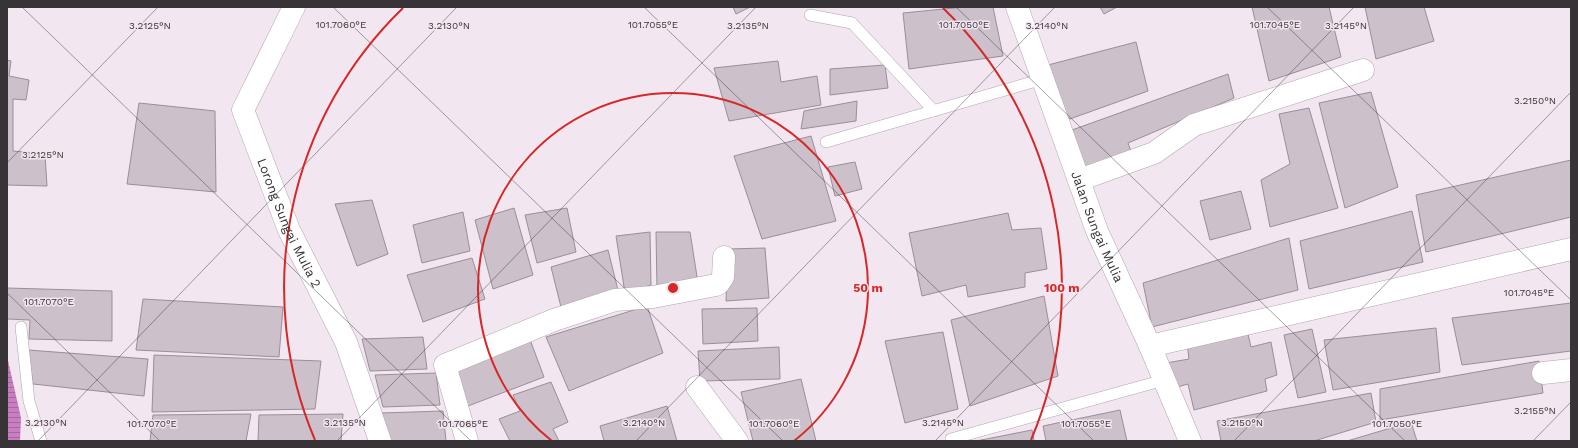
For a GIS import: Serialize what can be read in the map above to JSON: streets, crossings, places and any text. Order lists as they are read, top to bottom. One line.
{"streets":{"street":["Lorong Sungai Mulia 2","Jalan Sungai Mulia"]},"coordinates":["101.7060°E","101.7055°E","101.7050°E","101.7045°E","3.2125°N","3.2145°N","3.2130°N","3.2135°N","3.2140°N","3.2150°N","101.7070°E","3.2155°N","101.7065°E"],"rings":["50 m","100 m"]}
